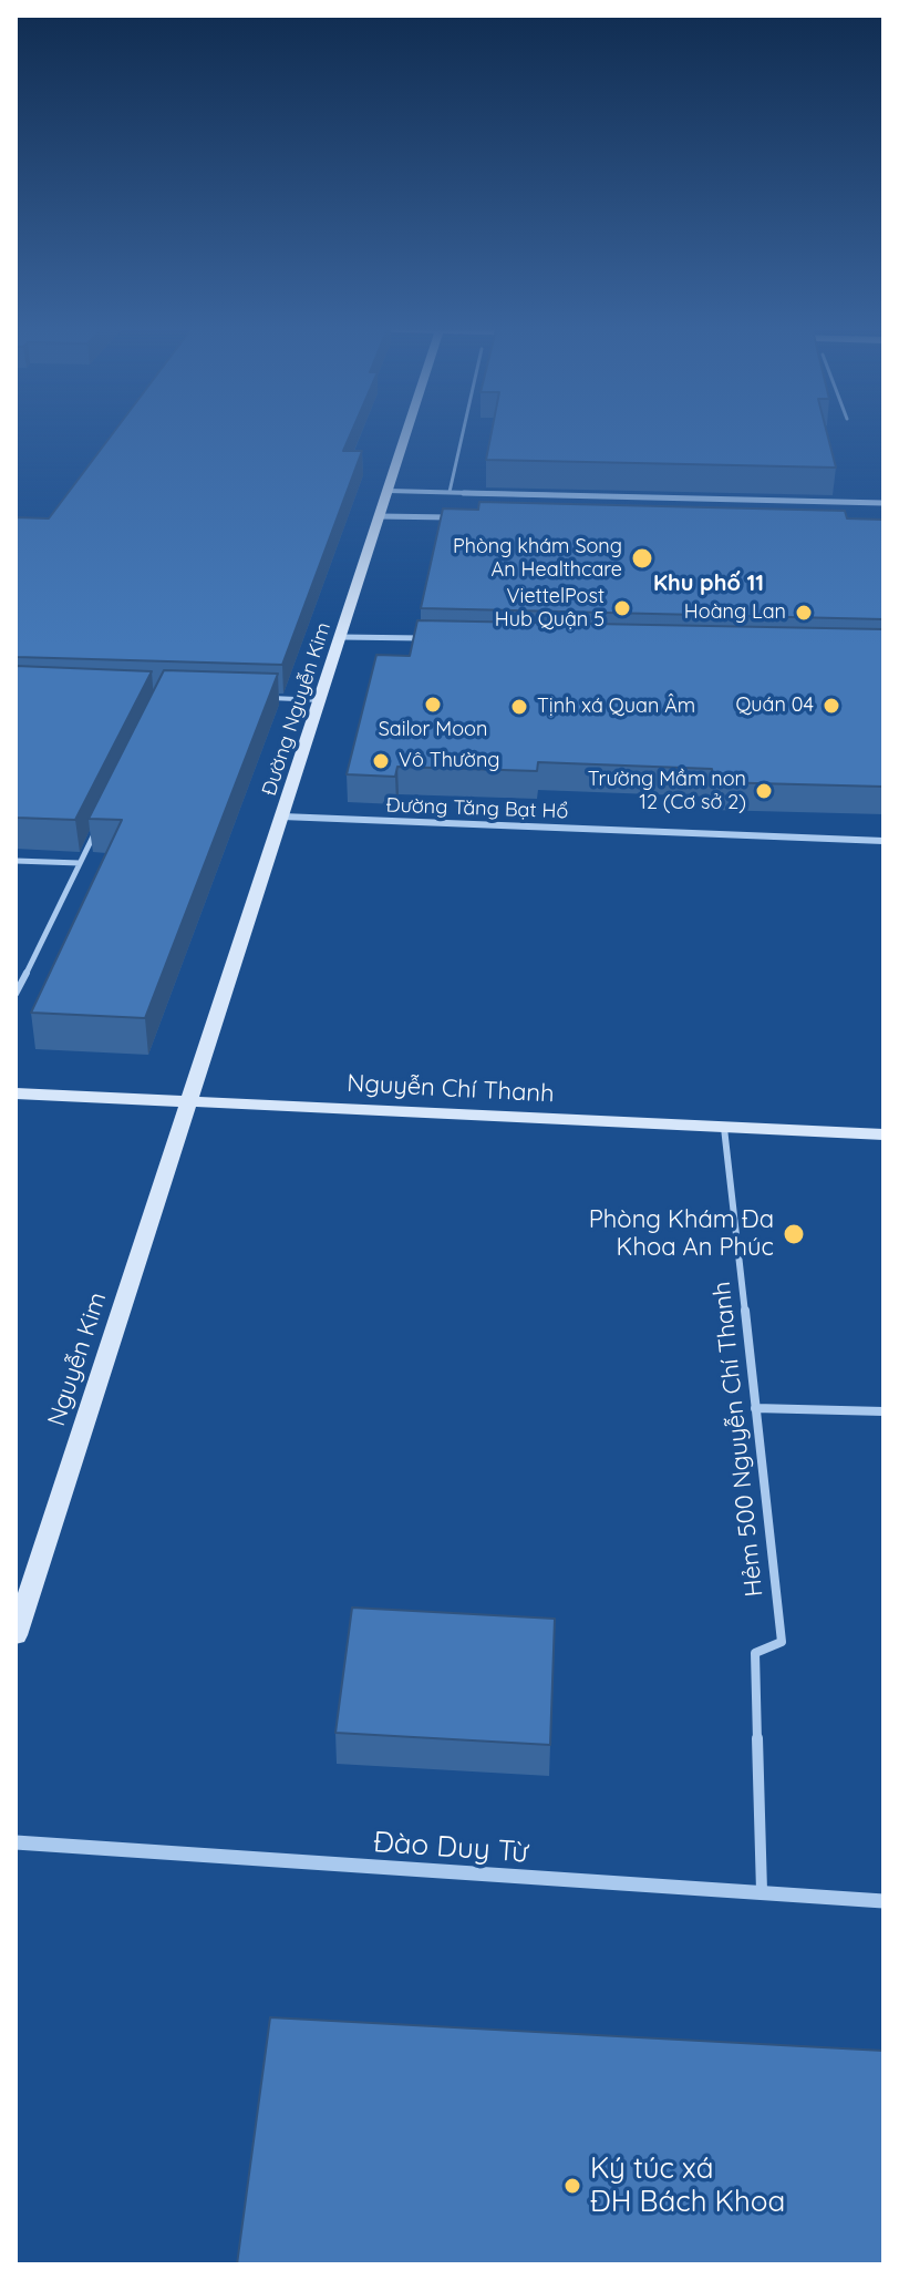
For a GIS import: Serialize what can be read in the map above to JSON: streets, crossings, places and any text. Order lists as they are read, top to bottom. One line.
{"streets":{"street":["Đường Nguyễn Kim","Đường Tăng Bạt Hổ","Nguyễn Chí Thanh","Nguyễn Kim","Đào Duy Từ"],"lane":["Hẻm 500 Nguyễn Chí Thanh"]},"crossings":[["Đường Nguyễn Kim","Đường Tăng Bạt Hổ"],["Đường Nguyễn Kim","Nguyễn Chí Thanh"],["Đường Nguyễn Kim","Nguyễn Kim"],["Nguyễn Chí Thanh","Nguyễn Kim"],["Nguyễn Chí Thanh","Hẻm 500 Nguyễn Chí Thanh"],["Hẻm 500 Nguyễn Chí Thanh","Đào Duy Từ"]],"districts":["Khu phố 11"],"places":["Phòng khám Song An Healthcare","ViettelPost Hub Quận 5","Hoàng Lan","Sailor Moon","Quán 04","Tịnh xá Quan Âm","Vô Thường","Trường Mầm non 12 (Cơ sở 2)","Phòng Khám Đa Khoa An Phúc","Ký túc xá ĐH Bách Khoa"]}
